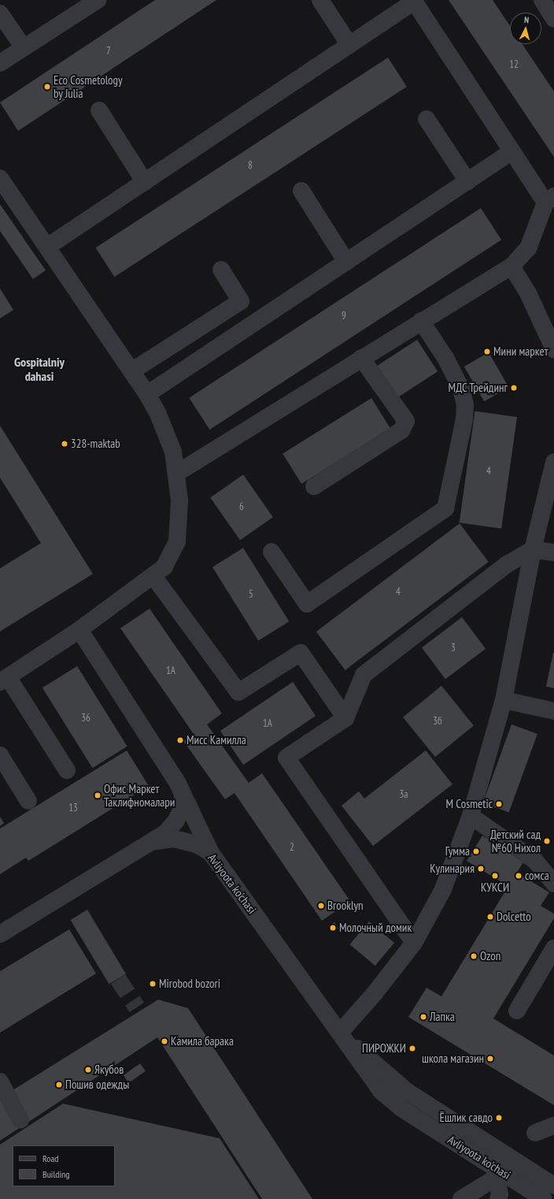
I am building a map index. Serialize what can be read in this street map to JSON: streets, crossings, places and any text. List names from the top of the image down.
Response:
{
  "streets": {
    "street": ["Avliyoota ko'chasi"]
  },
  "districts": ["Gospitalniy dahasi"],
  "places": [
    "Eco Cosmetology by Julia",
    "Мини маркет",
    "МДС Трейдинг",
    "328-maktab",
    "Мисс Камилла",
    "Офис Маркет Таклифномалари",
    "M Cosmetic",
    "Детский сад №60 Нихол",
    "Гумма",
    "Кулинария",
    "КУКСИ",
    "сомса",
    "Brooklyn",
    "Dolcetto",
    "Молочный домик",
    "Ozon",
    "Mirobod bozori",
    "Лапка",
    "Камила барака",
    "ПИРОЖКИ",
    "школа магазин",
    "Якубов",
    "Пошив одежды",
    "Ёшлик савдо"
  ],
  "house_numbers": [
    "7",
    "12",
    "8",
    "9",
    "4",
    "6",
    "4",
    "5",
    "3",
    "1А",
    "36",
    "3б",
    "1А",
    "3а",
    "13",
    "2"
  ],
  "legend": ["Road", "Building"],
  "north": "top"
}
